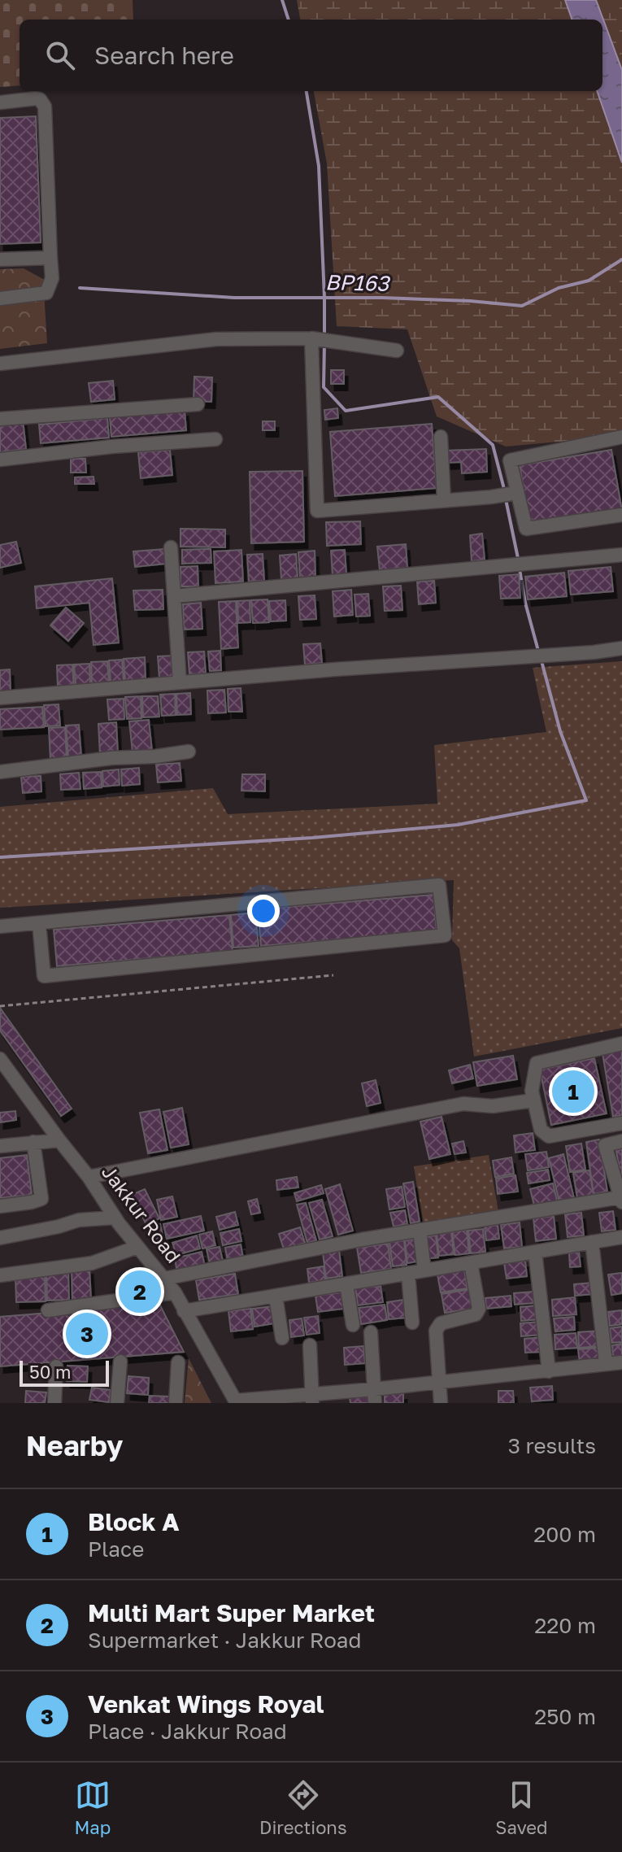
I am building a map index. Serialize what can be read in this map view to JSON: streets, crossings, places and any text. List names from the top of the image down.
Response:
{
  "streets": {
    "street": ["Jakkur Road"]
  },
  "water": ["BP163"],
  "scale_bar": "50 m",
  "page": {
    "search": "Search here",
    "pins": ["1", "2", "3"],
    "scale": "50 m",
    "heading": ["Nearby", "3 results"],
    "list": [
      {
        "mark": "1",
        "name": "Block A",
        "note": "Place",
        "value": "200 m"
      },
      {
        "mark": "2",
        "name": "Multi Mart Super Market",
        "note": "Supermarket · Jakkur Road",
        "value": "220 m"
      },
      {
        "mark": "3",
        "name": "Venkat Wings Royal",
        "note": "Place · Jakkur Road",
        "value": "250 m"
      }
    ],
    "nav": ["Map", "Directions", "Saved"]
  }
}
